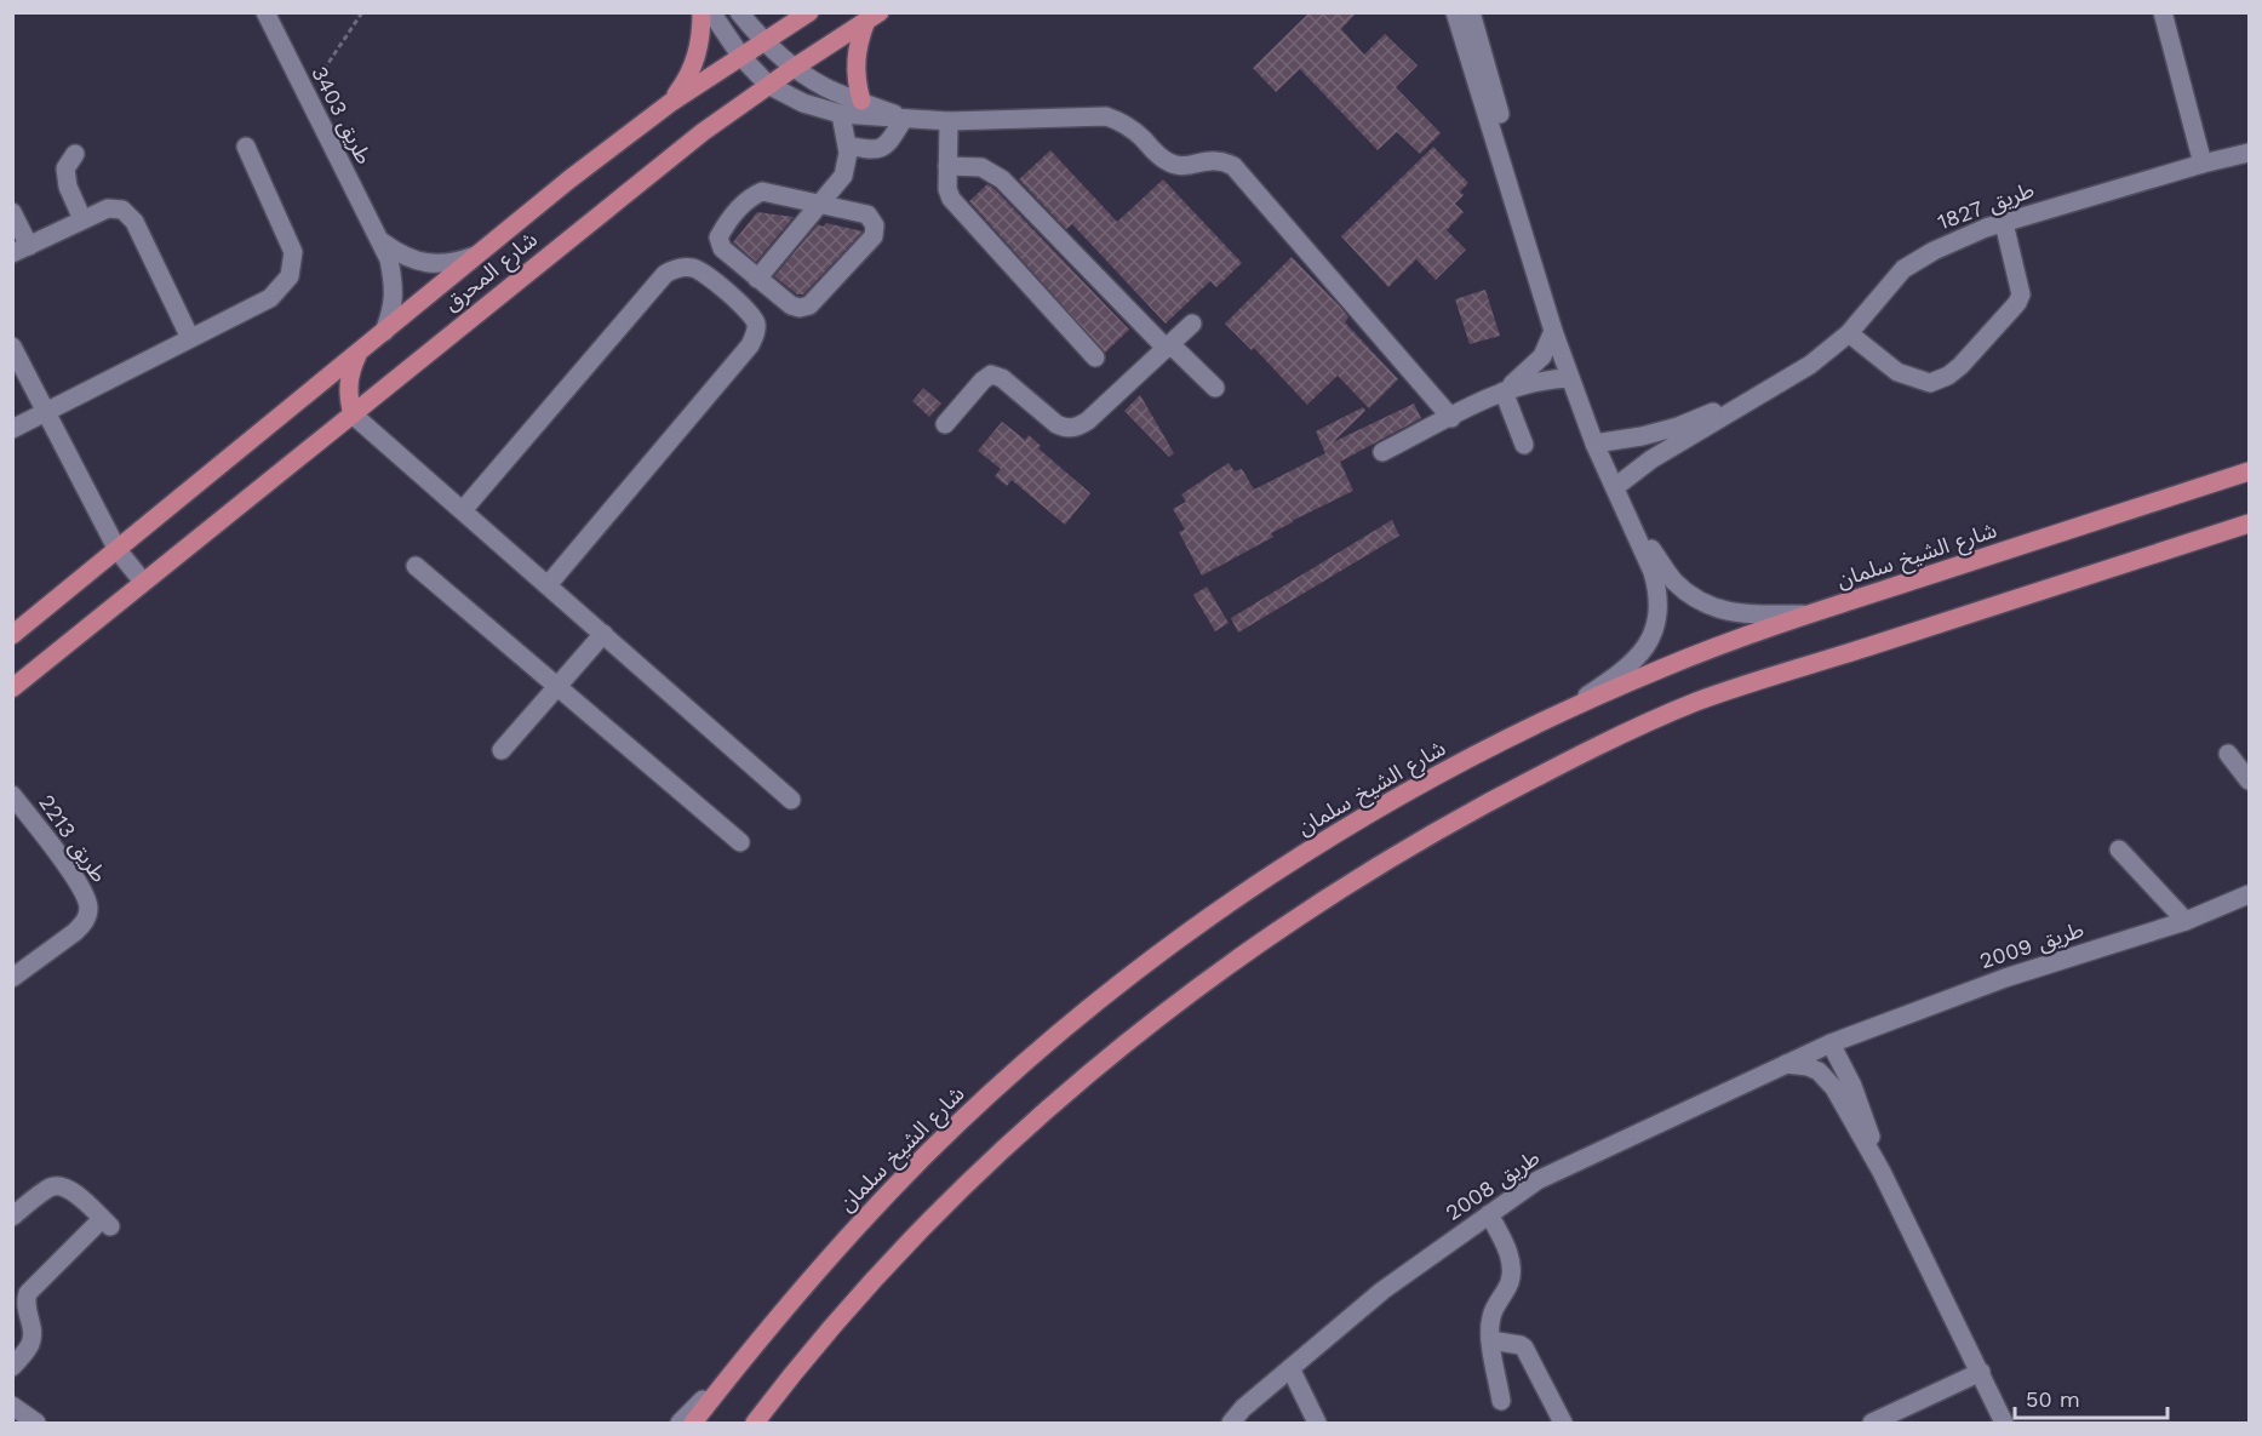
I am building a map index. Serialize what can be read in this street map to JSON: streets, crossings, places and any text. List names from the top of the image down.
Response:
{
  "streets": {
    "main road": ["شارع المحرق", "شارع الشيخ سلمان"],
    "street": [
      "طريق 3403",
      "طريق 1827",
      "طريق 2213",
      "طريق 2009",
      "طريق 2008"
    ]
  },
  "crossings": [
    ["طريق 3403", "شارع المحرق"],
    ["طريق 2009", "طريق 2008"]
  ],
  "scale_bar": "50 m"
}
